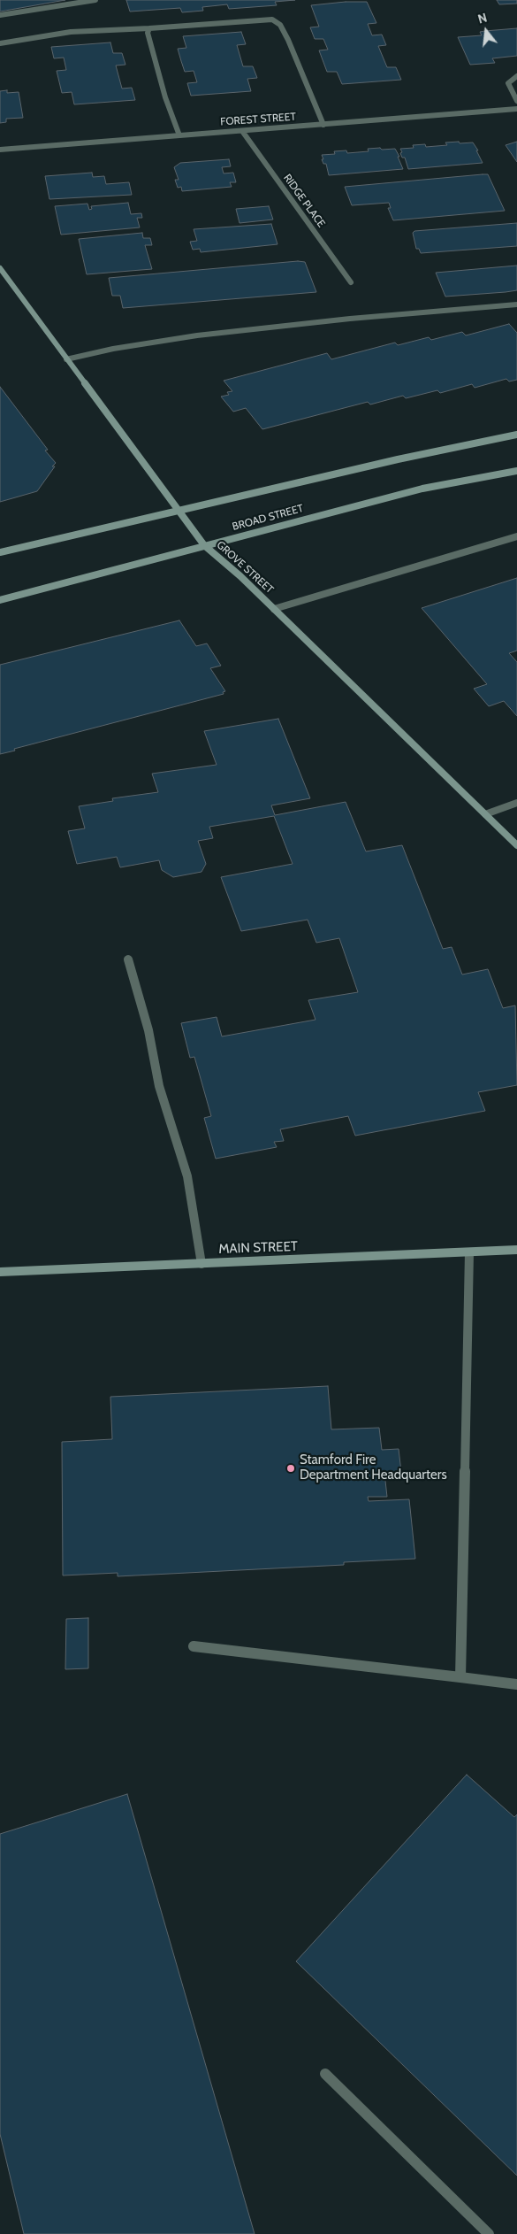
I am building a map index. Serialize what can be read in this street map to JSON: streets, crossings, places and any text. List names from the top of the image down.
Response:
{
  "streets": {
    "main road": ["BROAD STREET", "GROVE STREET", "MAIN STREET"],
    "street": ["FOREST STREET", "RIDGE PLACE"]
  },
  "crossings": [
    ["FOREST STREET", "RIDGE PLACE"],
    ["BROAD STREET", "GROVE STREET"]
  ],
  "places": ["Stamford Fire Department Headquarters"],
  "north": "top"
}
